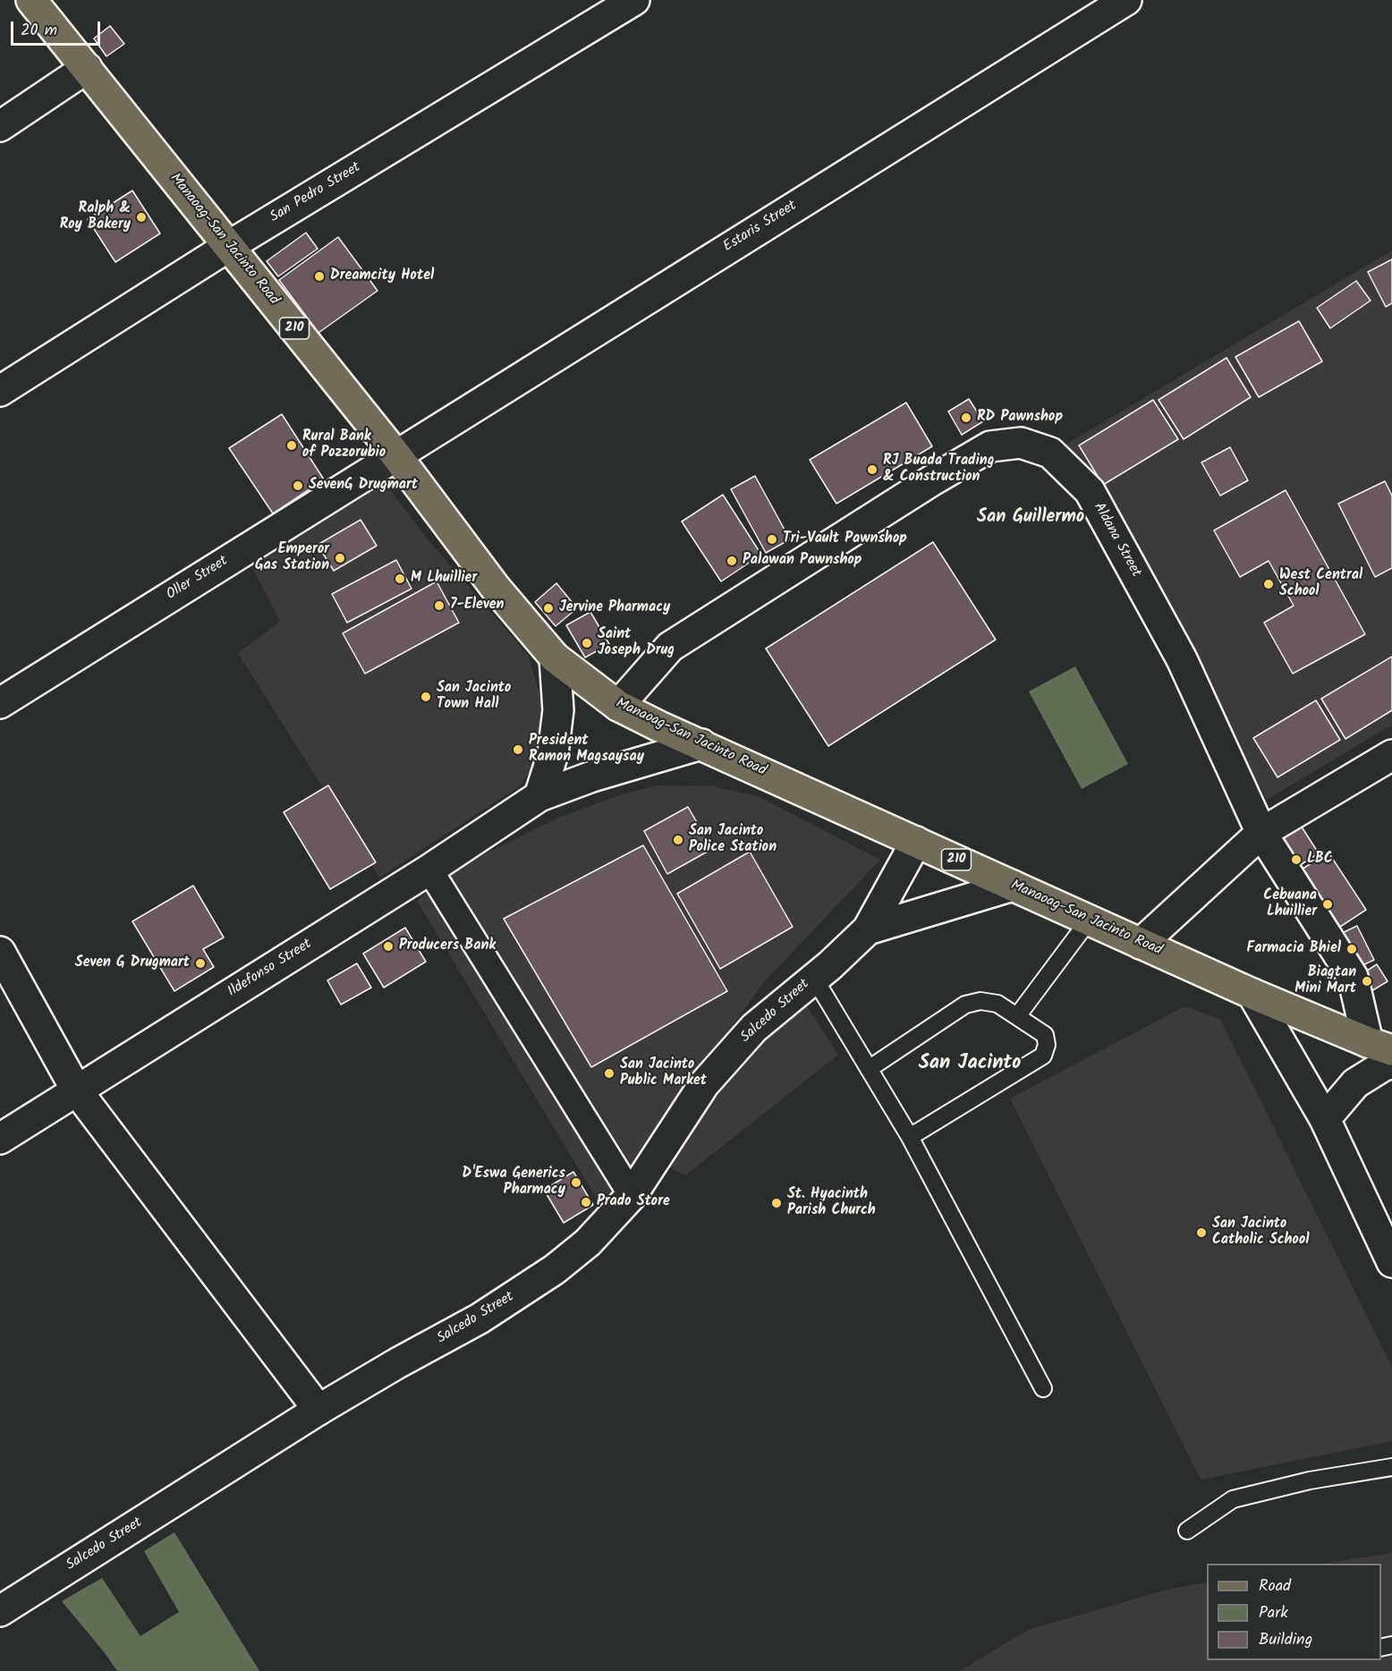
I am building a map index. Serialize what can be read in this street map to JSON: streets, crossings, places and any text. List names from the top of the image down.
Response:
{
  "streets": {
    "main road": ["Manaoag-San Jacinto Road", "210"],
    "street": [
      "San Pedro Street",
      "Estaris Street",
      "Aldana Street",
      "Oller Street",
      "Ildefonso Street",
      "Salcedo Street"
    ]
  },
  "crossings": [
    ["San Pedro Street", "Manaoag-San Jacinto Road"],
    ["Estaris Street", "Manaoag-San Jacinto Road"],
    ["Estaris Street", "Oller Street"],
    ["Manaoag-San Jacinto Road", "Aldana Street"],
    ["Manaoag-San Jacinto Road", "Oller Street"],
    ["Manaoag-San Jacinto Road", "Ildefonso Street"],
    ["Manaoag-San Jacinto Road", "Salcedo Street"]
  ],
  "districts": ["San Guillermo", "San Jacinto"],
  "places": [
    "Ralph & Roy Bakery",
    "Dreamcity Hotel",
    "RD Pawnshop",
    "Rural Bank of Pozzorubio",
    "RJ Buada Trading & Construction",
    "SevenG Drugmart",
    "Tri-Vault Pawnshop",
    "Emperor Gas Station",
    "Palawan Pawnshop",
    "M Lhuillier",
    "West Central School",
    "7-Eleven",
    "Jervine Pharmacy",
    "Saint Joseph Drug",
    "San Jacinto Town Hall",
    "President Ramon Magsaysay",
    "San Jacinto Police Station",
    "LBC",
    "Cebuana Lhuillier",
    "Producers Bank",
    "Farmacia Bhiel",
    "Seven G Drugmart",
    "Biagtan Mini Mart",
    "San Jacinto Public Market",
    "D'Eswa Generics Pharmacy",
    "Prado Store",
    "St. Hyacinth Parish Church",
    "San Jacinto Catholic School"
  ],
  "legend": ["Road", "Park", "Building"],
  "scale_bar": "20 m"
}
